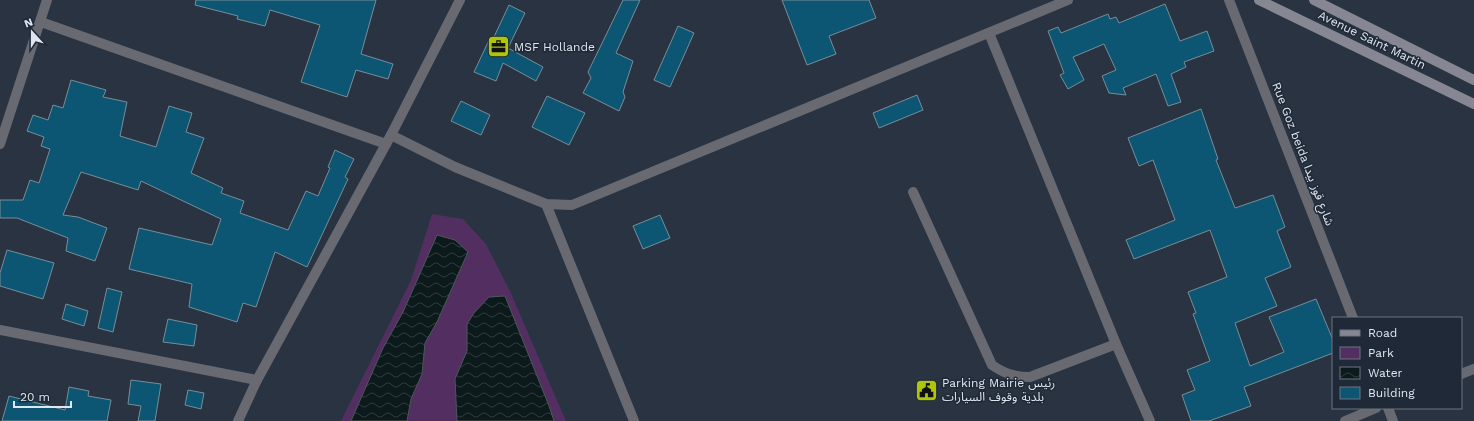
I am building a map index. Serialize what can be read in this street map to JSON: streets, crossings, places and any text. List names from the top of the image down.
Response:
{
  "streets": {
    "main road": ["Avenue Saint Martin"],
    "street": ["Rue Goz beida شارع قوز بيدا"]
  },
  "places": {
    "office": ["MSF Hollande"],
    "public building": ["Parking Mairie رئيس بلدية وقوف السيارات"]
  },
  "legend": [
    "Road",
    "Park",
    "Water",
    "Building"
  ],
  "scale_bar": "20 m",
  "north": "top"
}
